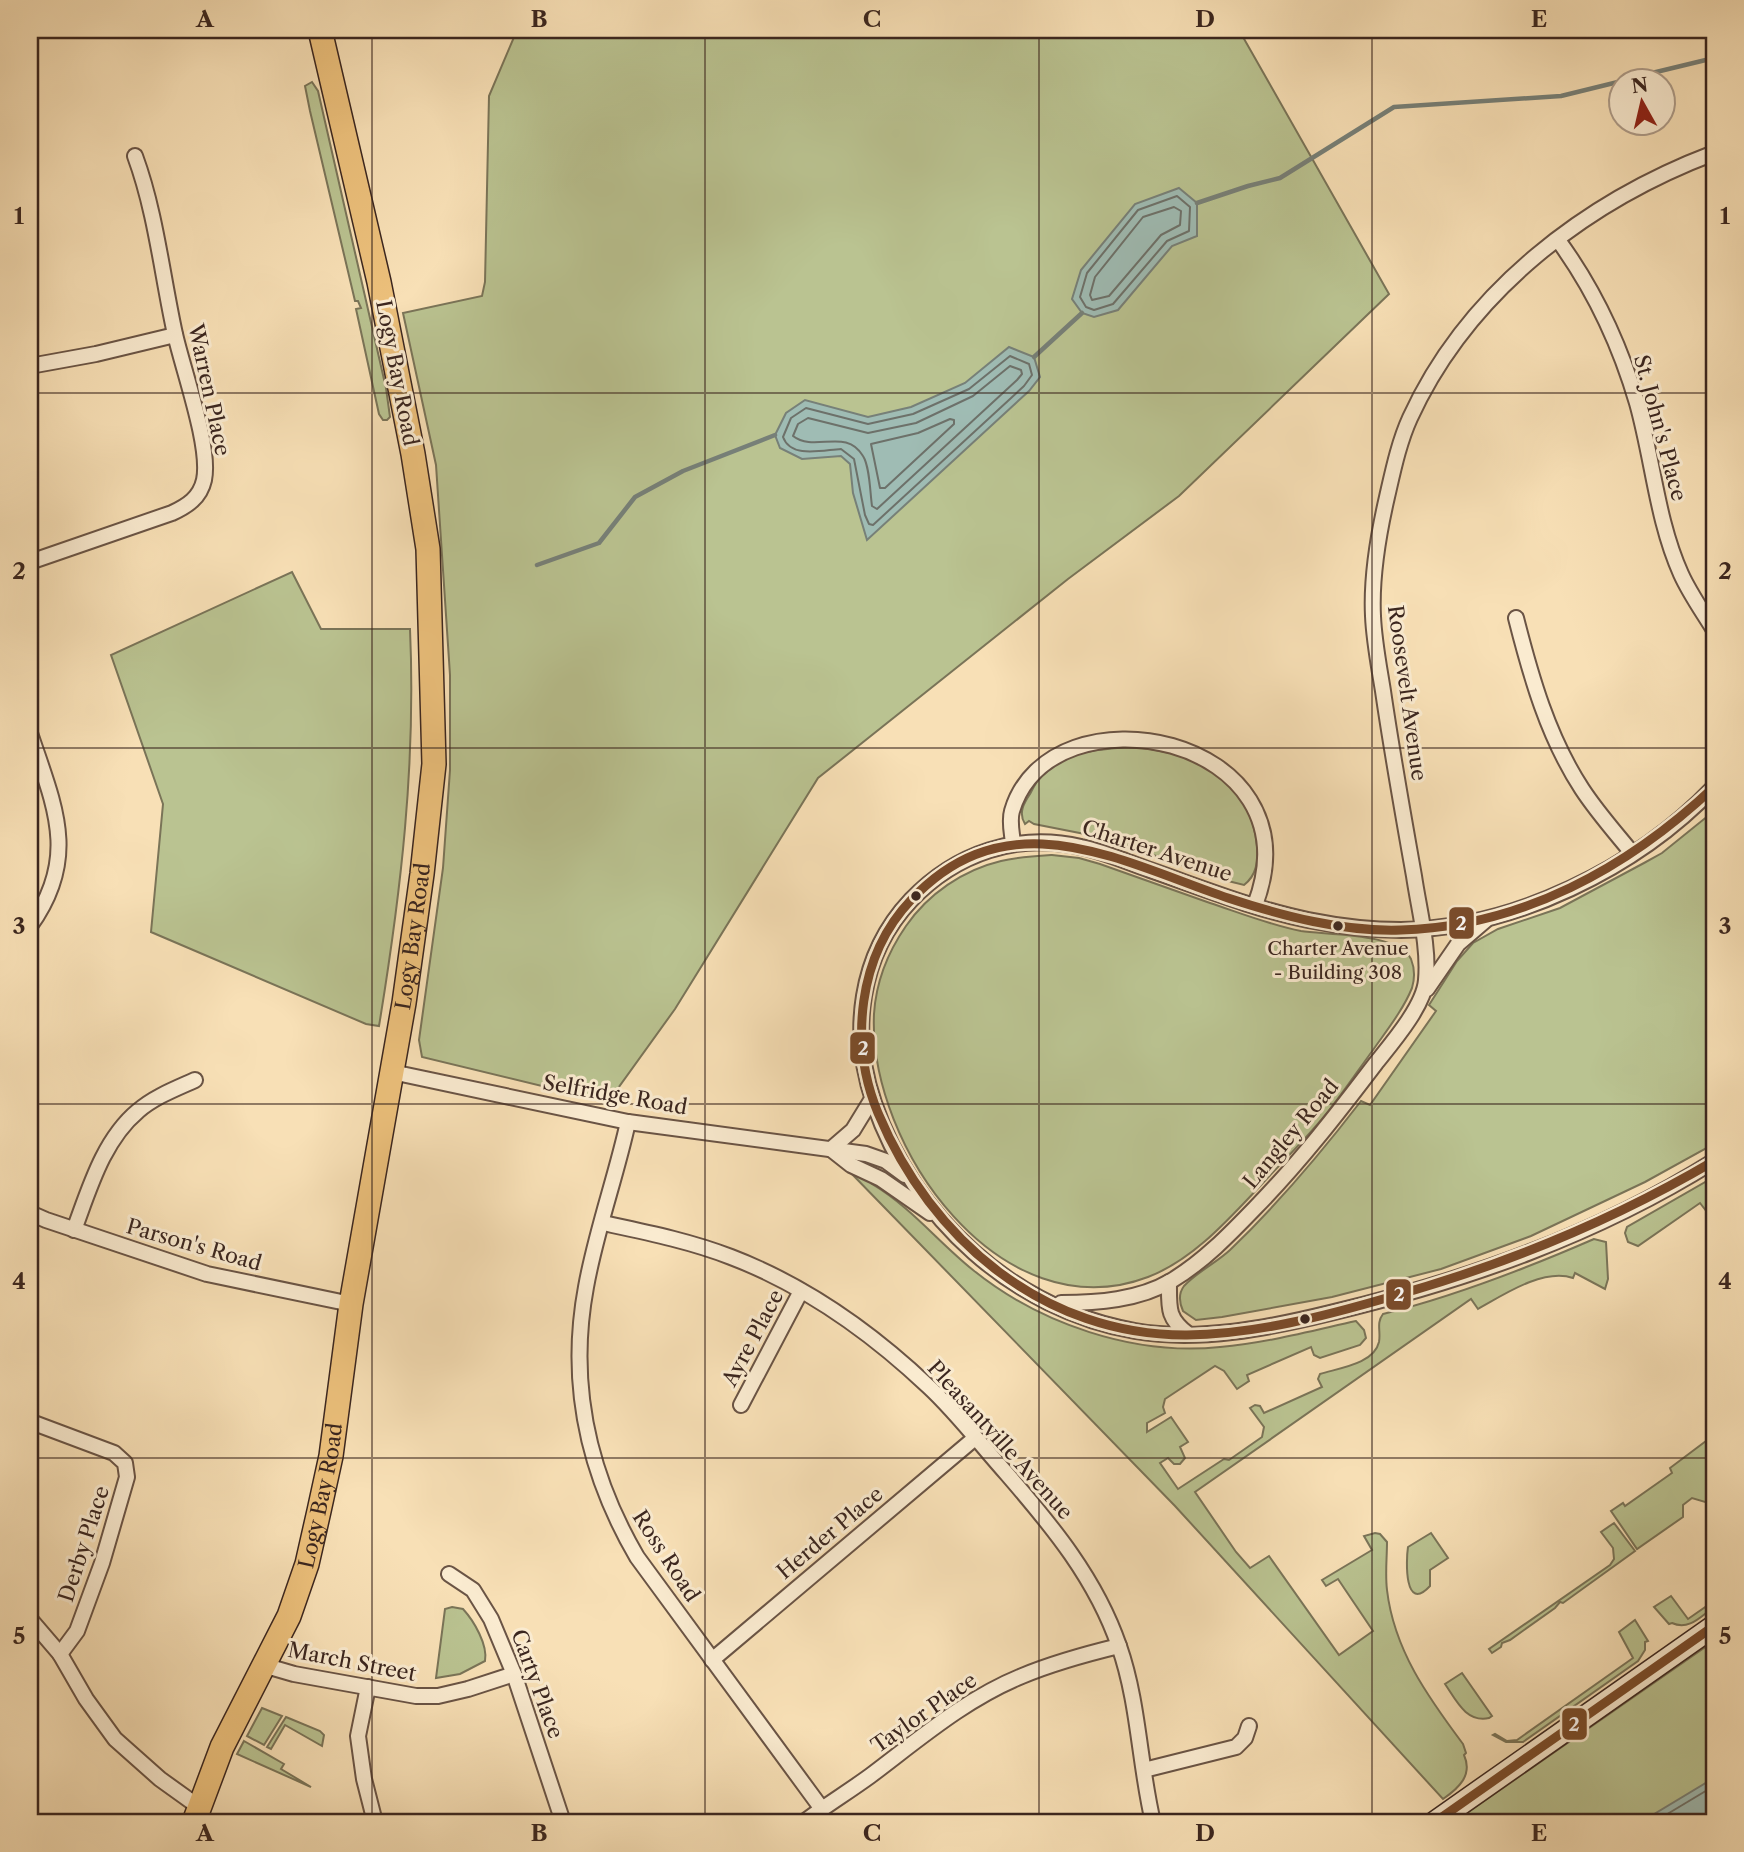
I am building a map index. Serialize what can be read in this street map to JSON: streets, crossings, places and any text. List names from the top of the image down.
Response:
{
  "streets": {
    "main road": ["Logy Bay Road"],
    "street": [
      "Warren Place",
      "St. John's Place",
      "Roosevelt Avenue",
      "Charter Avenue",
      "Selfridge Road",
      "Langley Road",
      "Parson's Road",
      "Ayre Place",
      "Pleasantville Avenue",
      "Herder Place",
      "Derby Place",
      "Ross Road",
      "March Street",
      "Carty Place",
      "Taylor Place"
    ]
  },
  "crossings": [
    ["Logy Bay Road", "Selfridge Road"],
    ["Logy Bay Road", "Parson's Road"],
    ["Logy Bay Road", "March Street"],
    ["St. John's Place", "Roosevelt Avenue"],
    ["Roosevelt Avenue", "Charter Avenue"],
    ["Charter Avenue", "Selfridge Road"],
    ["Charter Avenue", "Langley Road"],
    ["Selfridge Road", "Ross Road"],
    ["Ayre Place", "Pleasantville Avenue"],
    ["Pleasantville Avenue", "Herder Place"],
    ["Pleasantville Avenue", "Ross Road"],
    ["Pleasantville Avenue", "Taylor Place"],
    ["Herder Place", "Ross Road"],
    ["Ross Road", "Taylor Place"],
    ["March Street", "Carty Place"]
  ],
  "places": ["Charter Avenue - Building 308"],
  "lines": ["transit line 2"],
  "north": "top",
  "grid": {
    "columns": [
      "A",
      "B",
      "C",
      "D",
      "E"
    ],
    "rows": [
      "1",
      "2",
      "3",
      "4",
      "5"
    ]
  }
}
